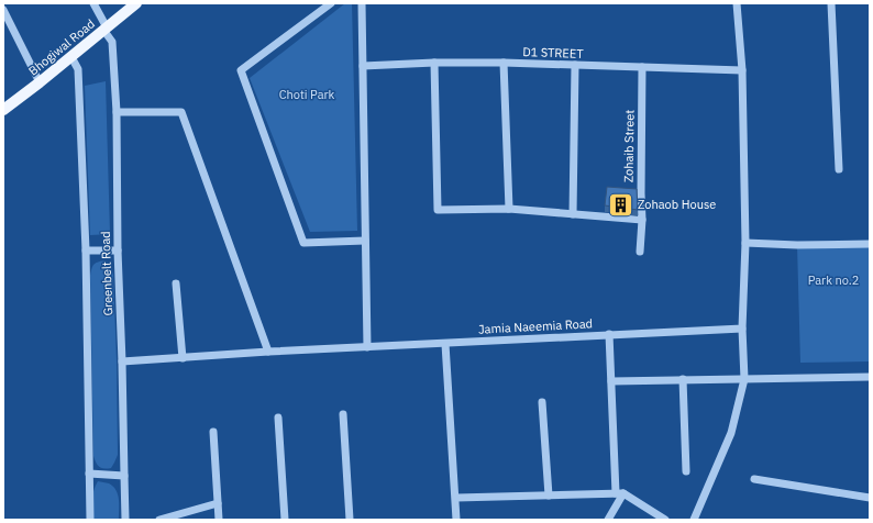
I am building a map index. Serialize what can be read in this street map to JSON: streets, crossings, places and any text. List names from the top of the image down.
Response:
{
  "streets": {
    "main road": ["Bhogiwal Road"],
    "street": [
      "D1 STREET",
      "Zohaib Street",
      "Greenbelt Road",
      "Jamia Naeemia Road"
    ]
  },
  "crossings": [
    ["Bhogiwal Road", "Greenbelt Road"],
    ["D1 STREET", "Zohaib Street"],
    ["Greenbelt Road", "Jamia Naeemia Road"]
  ],
  "parks": ["Choti Park", "Park no.2"],
  "places": {
    "building": ["Zohaob House"]
  }
}
